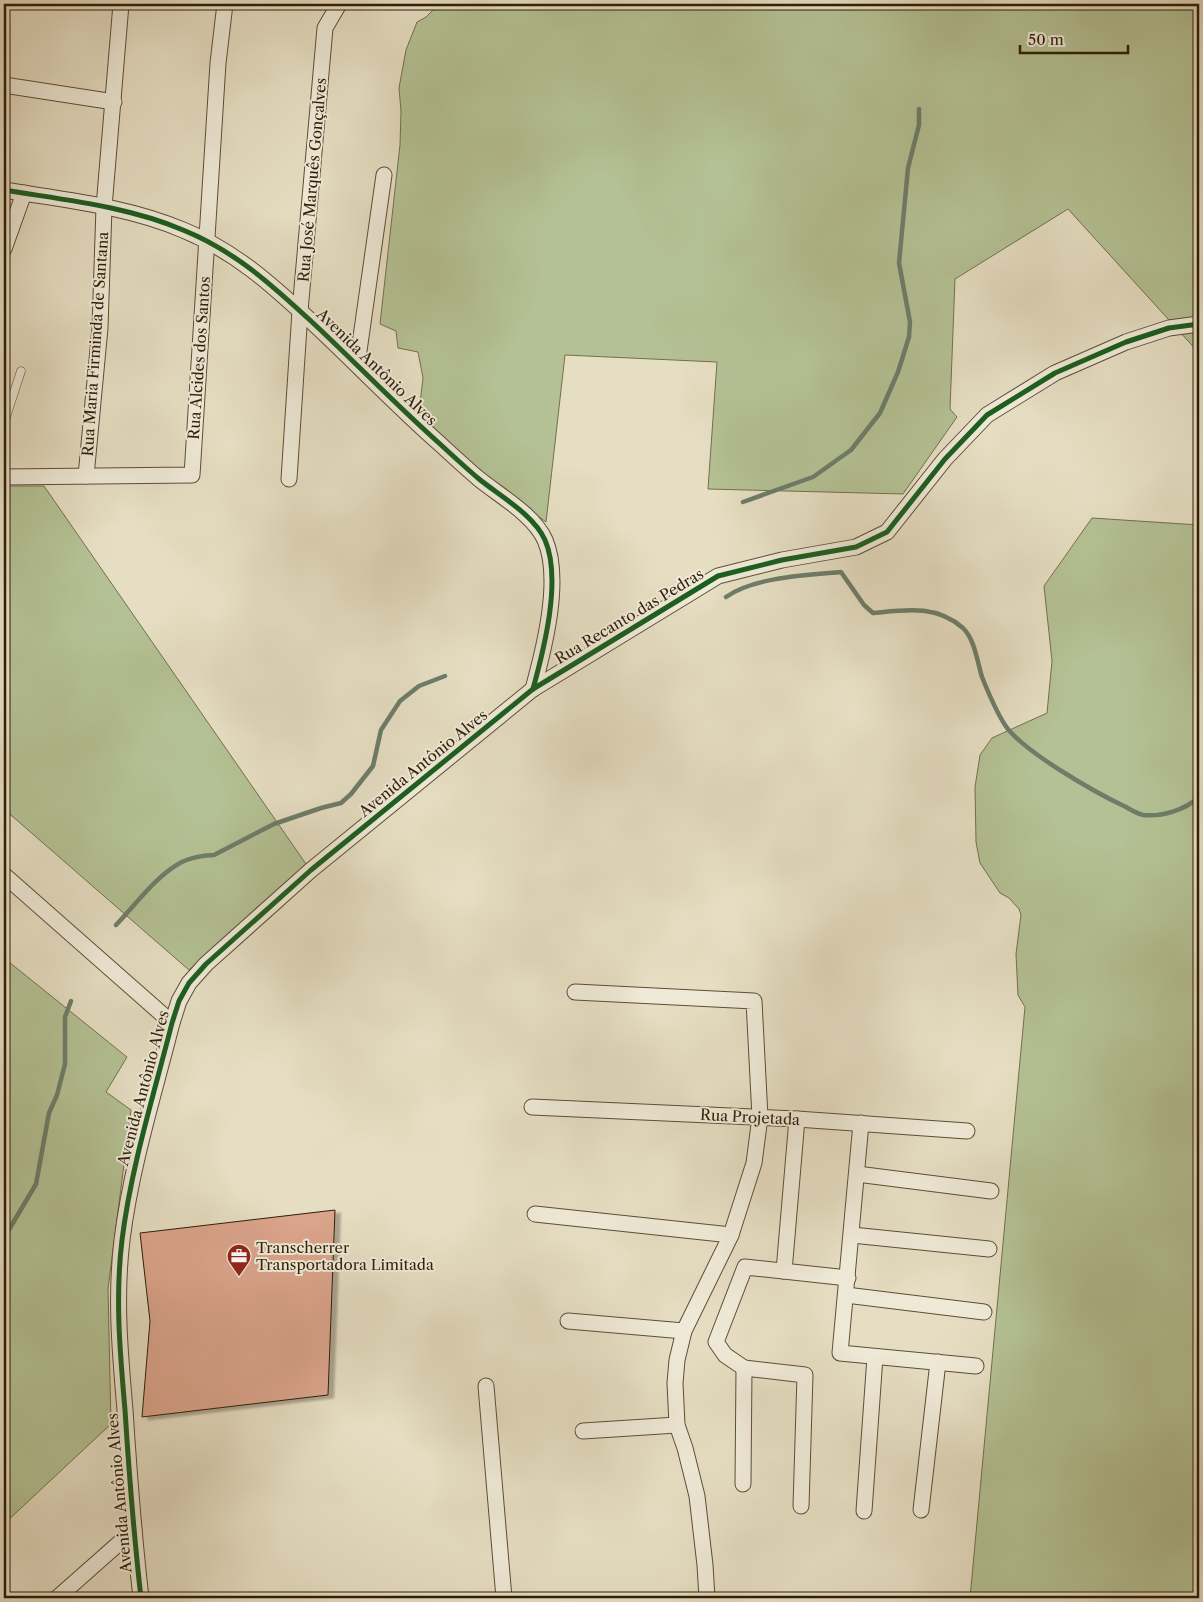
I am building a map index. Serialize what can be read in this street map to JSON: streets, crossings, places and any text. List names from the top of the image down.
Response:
{
  "streets": {
    "street": [
      "Rua José Marquês Gonçalves",
      "Rua Maria Firminda de Santana",
      "Rua Alcides dos Santos",
      "Avenida Antônio Alves",
      "Rua Recanto das Pedras",
      "Rua Projetada"
    ]
  },
  "crossings": [
    ["Rua José Marquês Gonçalves", "Avenida Antônio Alves"],
    ["Rua Maria Firminda de Santana", "Rua Alcides dos Santos"],
    ["Rua Maria Firminda de Santana", "Avenida Antônio Alves"],
    ["Rua Alcides dos Santos", "Avenida Antônio Alves"],
    ["Avenida Antônio Alves", "Rua Recanto das Pedras"]
  ],
  "places": {
    "office": ["Transcherrer Transportadora Limitada"]
  },
  "scale_bar": "50 m"
}
